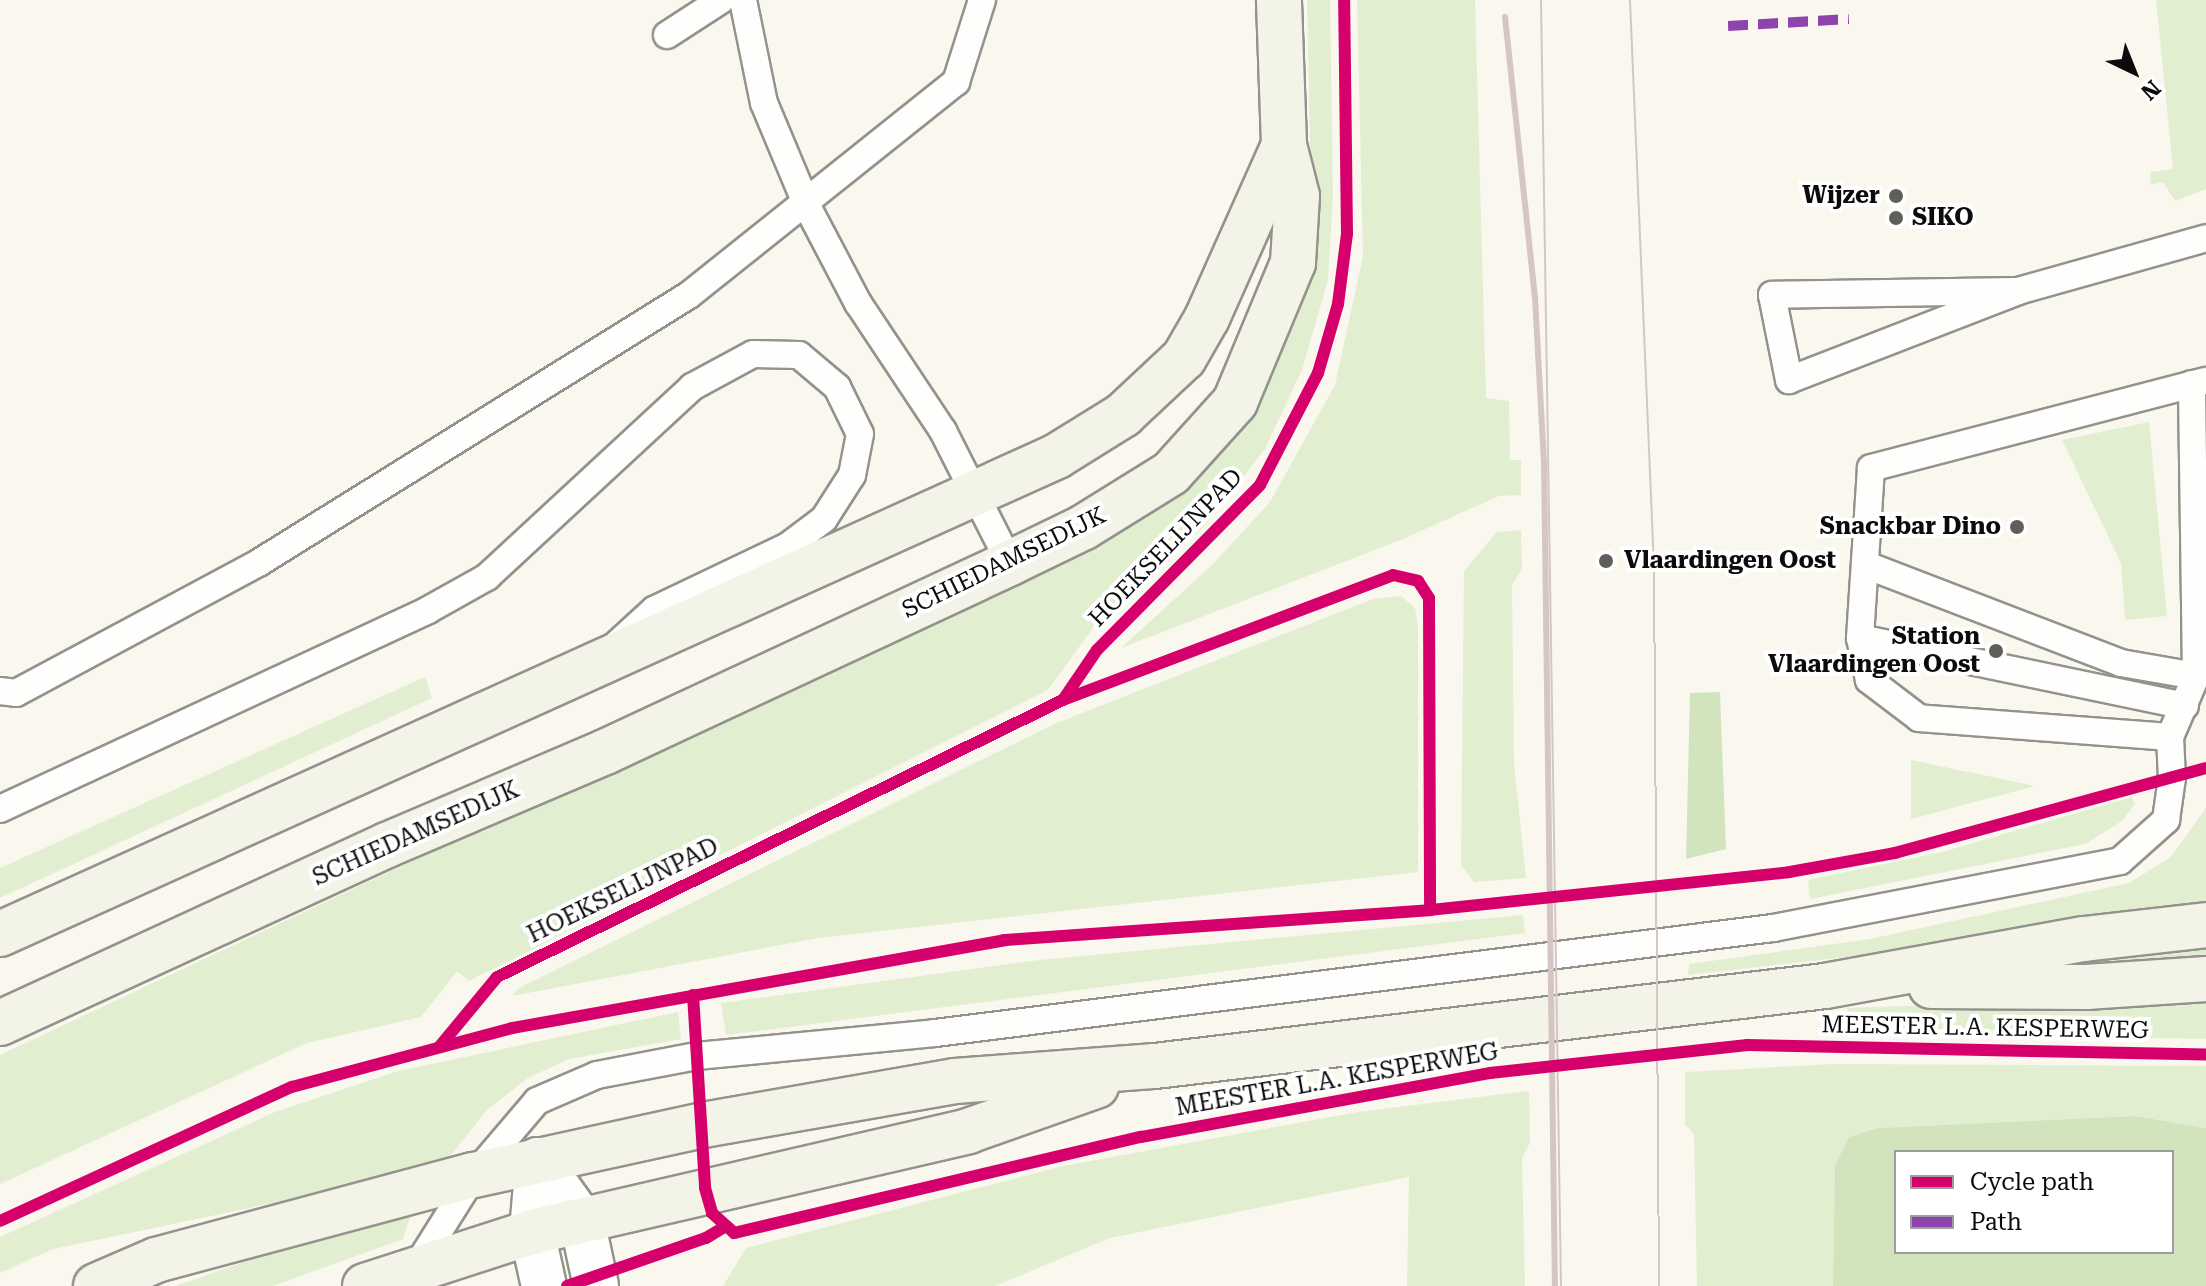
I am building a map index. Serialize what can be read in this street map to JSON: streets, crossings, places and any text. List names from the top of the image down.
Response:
{
  "streets": {
    "main road": ["SCHIEDAMSEDIJK", "MEESTER L.A. KESPERWEG"],
    "cycle path": ["HOEKSELIJNPAD"]
  },
  "places": [
    "Wijzer",
    "SIKO",
    "Snackbar Dino",
    "Vlaardingen Oost",
    "Station Vlaardingen Oost"
  ],
  "legend": ["Cycle path", "Path"],
  "north": "bottom right"
}
